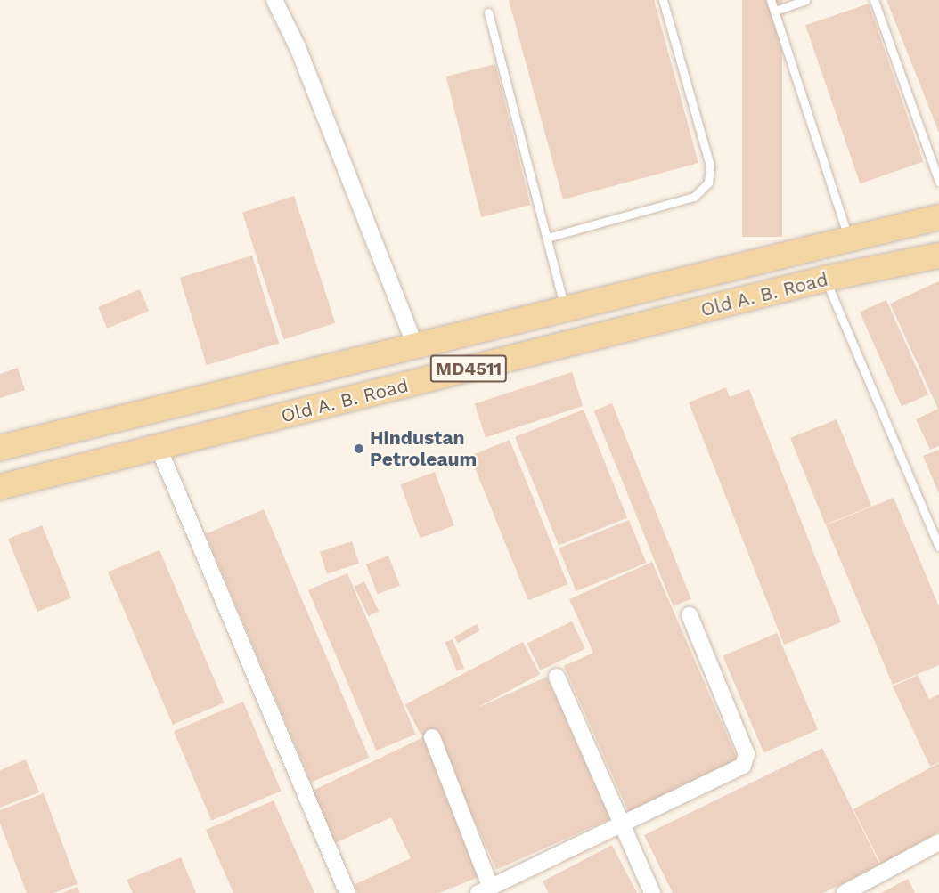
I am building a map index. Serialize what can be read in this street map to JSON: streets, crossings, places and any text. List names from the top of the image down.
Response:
{
  "streets": {
    "main road": ["Old A. B. Road", "MD4511"]
  },
  "places": ["Hindustan Petroleaum"]
}
